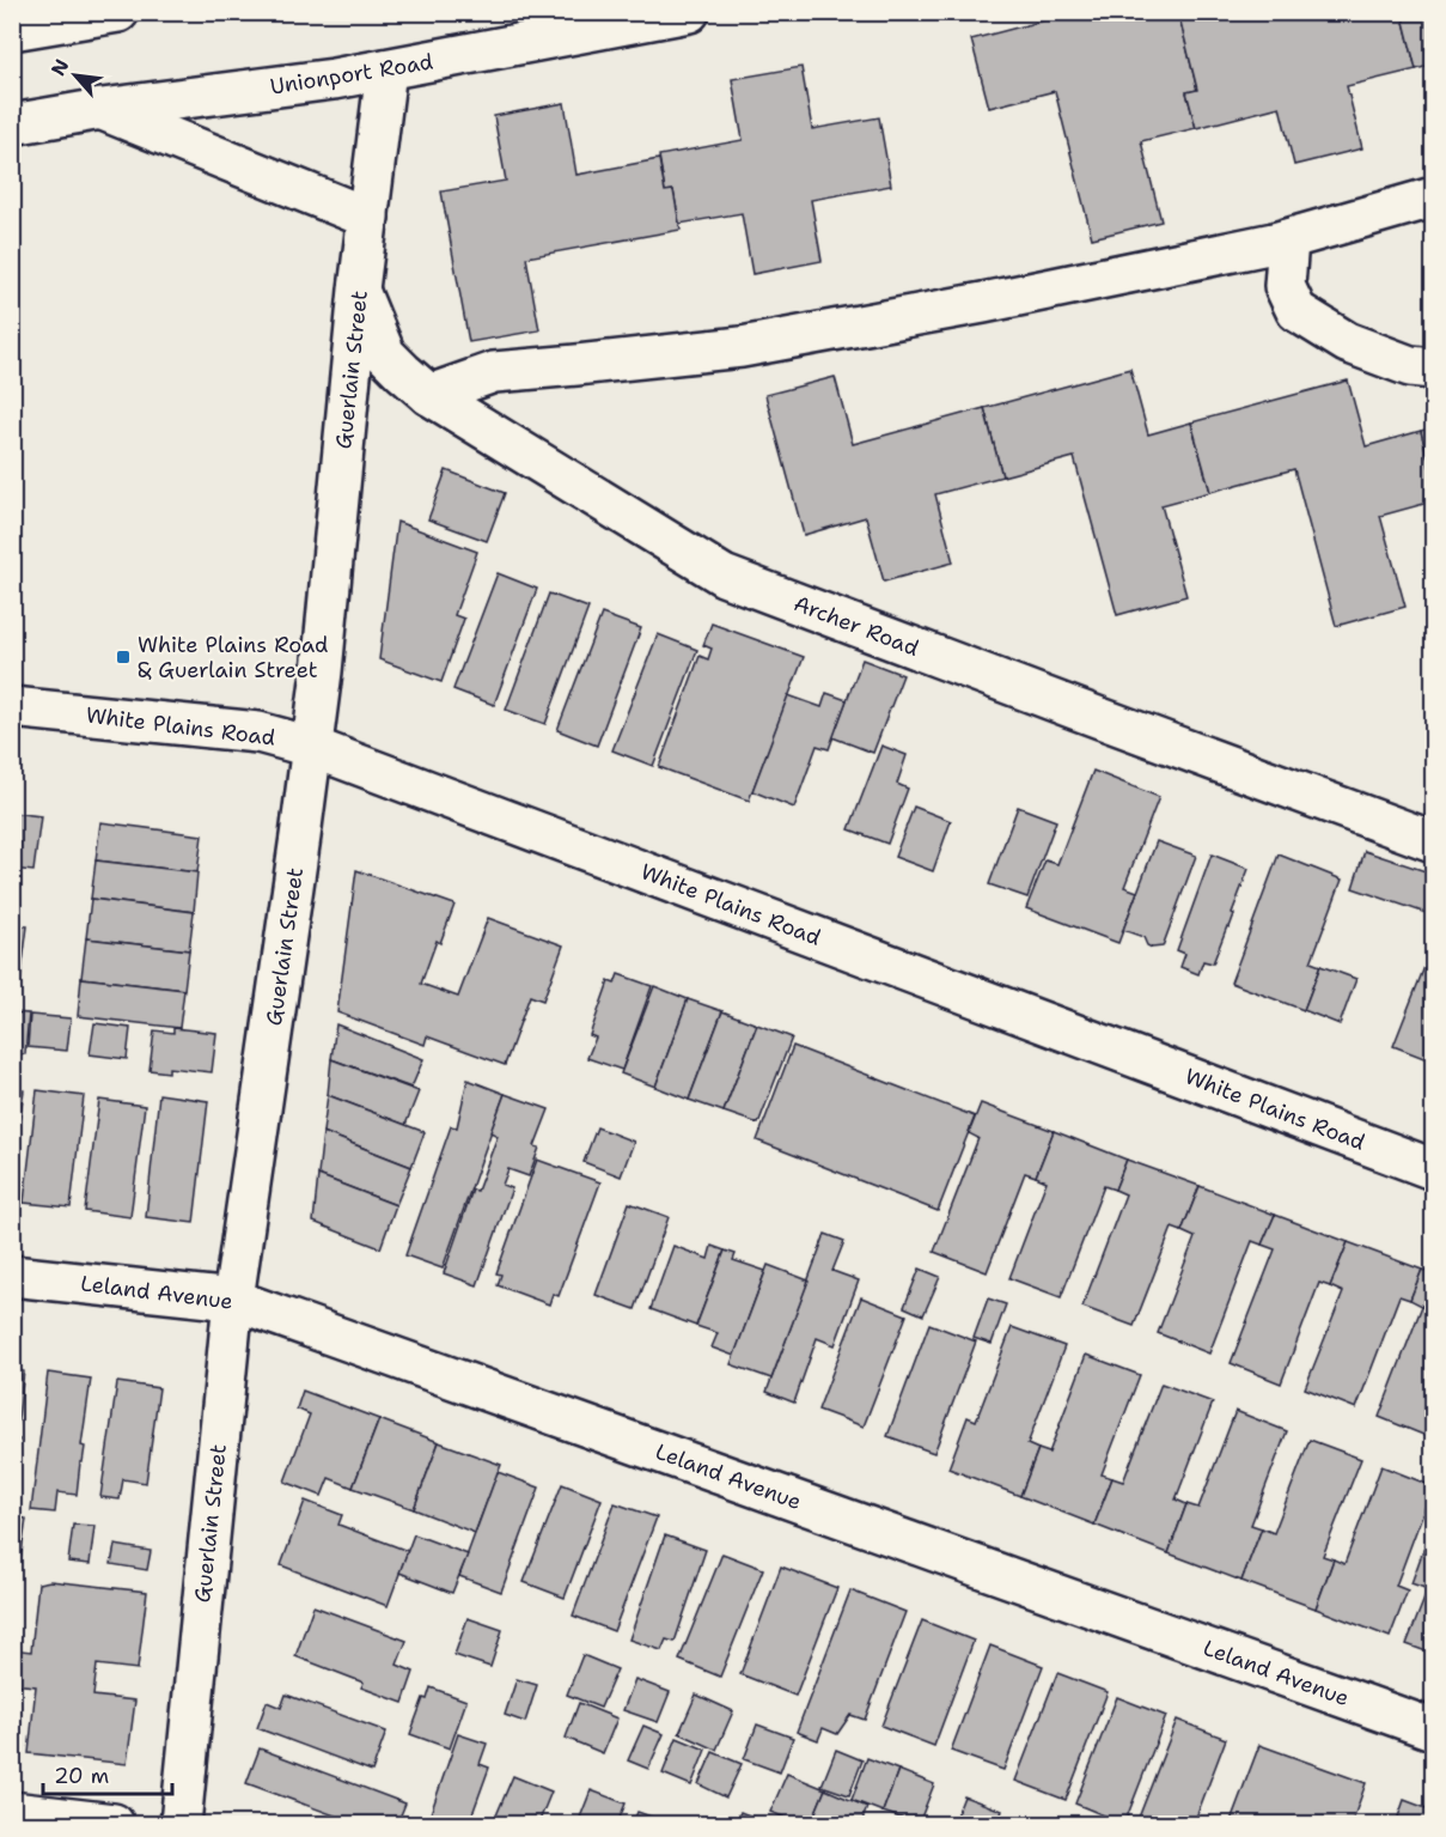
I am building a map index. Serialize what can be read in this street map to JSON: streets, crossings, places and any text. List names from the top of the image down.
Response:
{
  "streets": {
    "street": [
      "Unionport Road",
      "Guerlain Street",
      "Archer Road",
      "White Plains Road",
      "Leland Avenue"
    ]
  },
  "crossings": [
    ["Unionport Road", "Guerlain Street"],
    ["Guerlain Street", "Archer Road"],
    ["Guerlain Street", "White Plains Road"],
    ["Guerlain Street", "Leland Avenue"]
  ],
  "places": {
    "transit": ["White Plains Road & Guerlain Street"]
  },
  "scale_bar": "20 m",
  "north": "top left"
}
